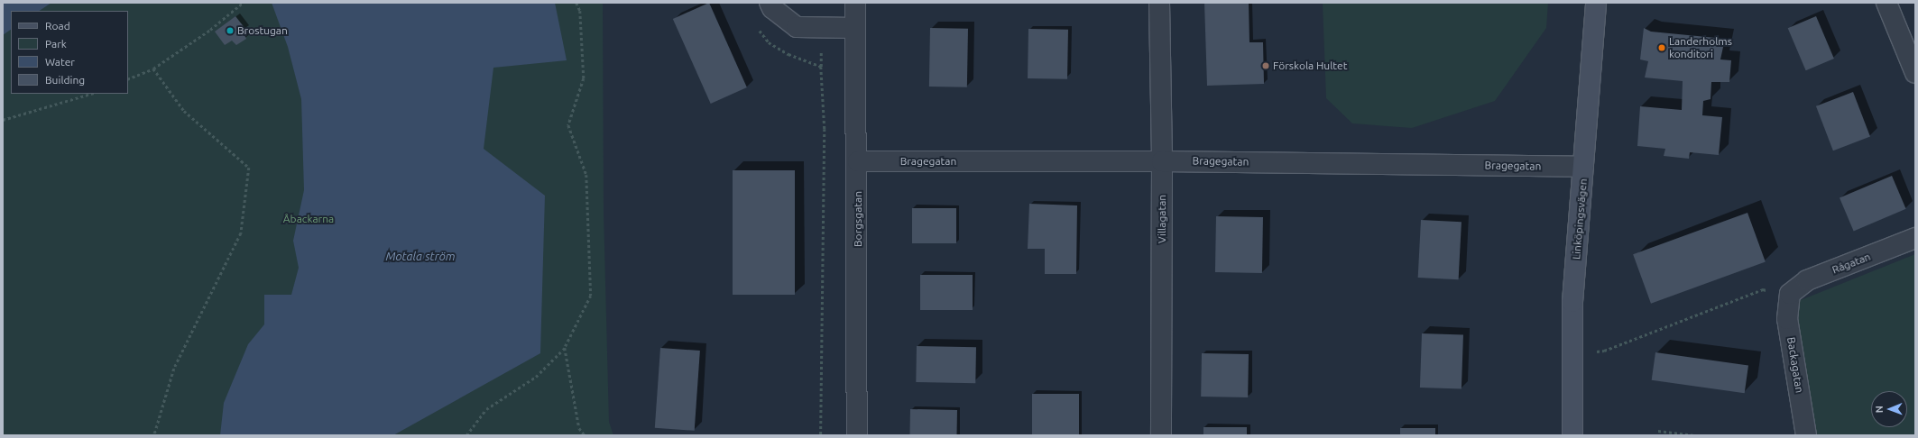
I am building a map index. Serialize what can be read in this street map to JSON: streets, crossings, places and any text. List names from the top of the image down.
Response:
{
  "streets": {
    "street": [
      "Bragegatan",
      "Borgsgatan",
      "Villagatan",
      "Linköpingsvägen",
      "Rågatan",
      "Backagatan"
    ]
  },
  "crossings": [
    ["Bragegatan", "Borgsgatan"],
    ["Bragegatan", "Villagatan"],
    ["Bragegatan", "Linköpingsvägen"],
    ["Rågatan", "Backagatan"]
  ],
  "water": ["Motala ström"],
  "parks": ["Åbackarna"],
  "places": ["Brostugan", "Landerholms konditori", "Förskola Hultet"],
  "legend": [
    "Road",
    "Park",
    "Water",
    "Building"
  ],
  "north": "left"
}
